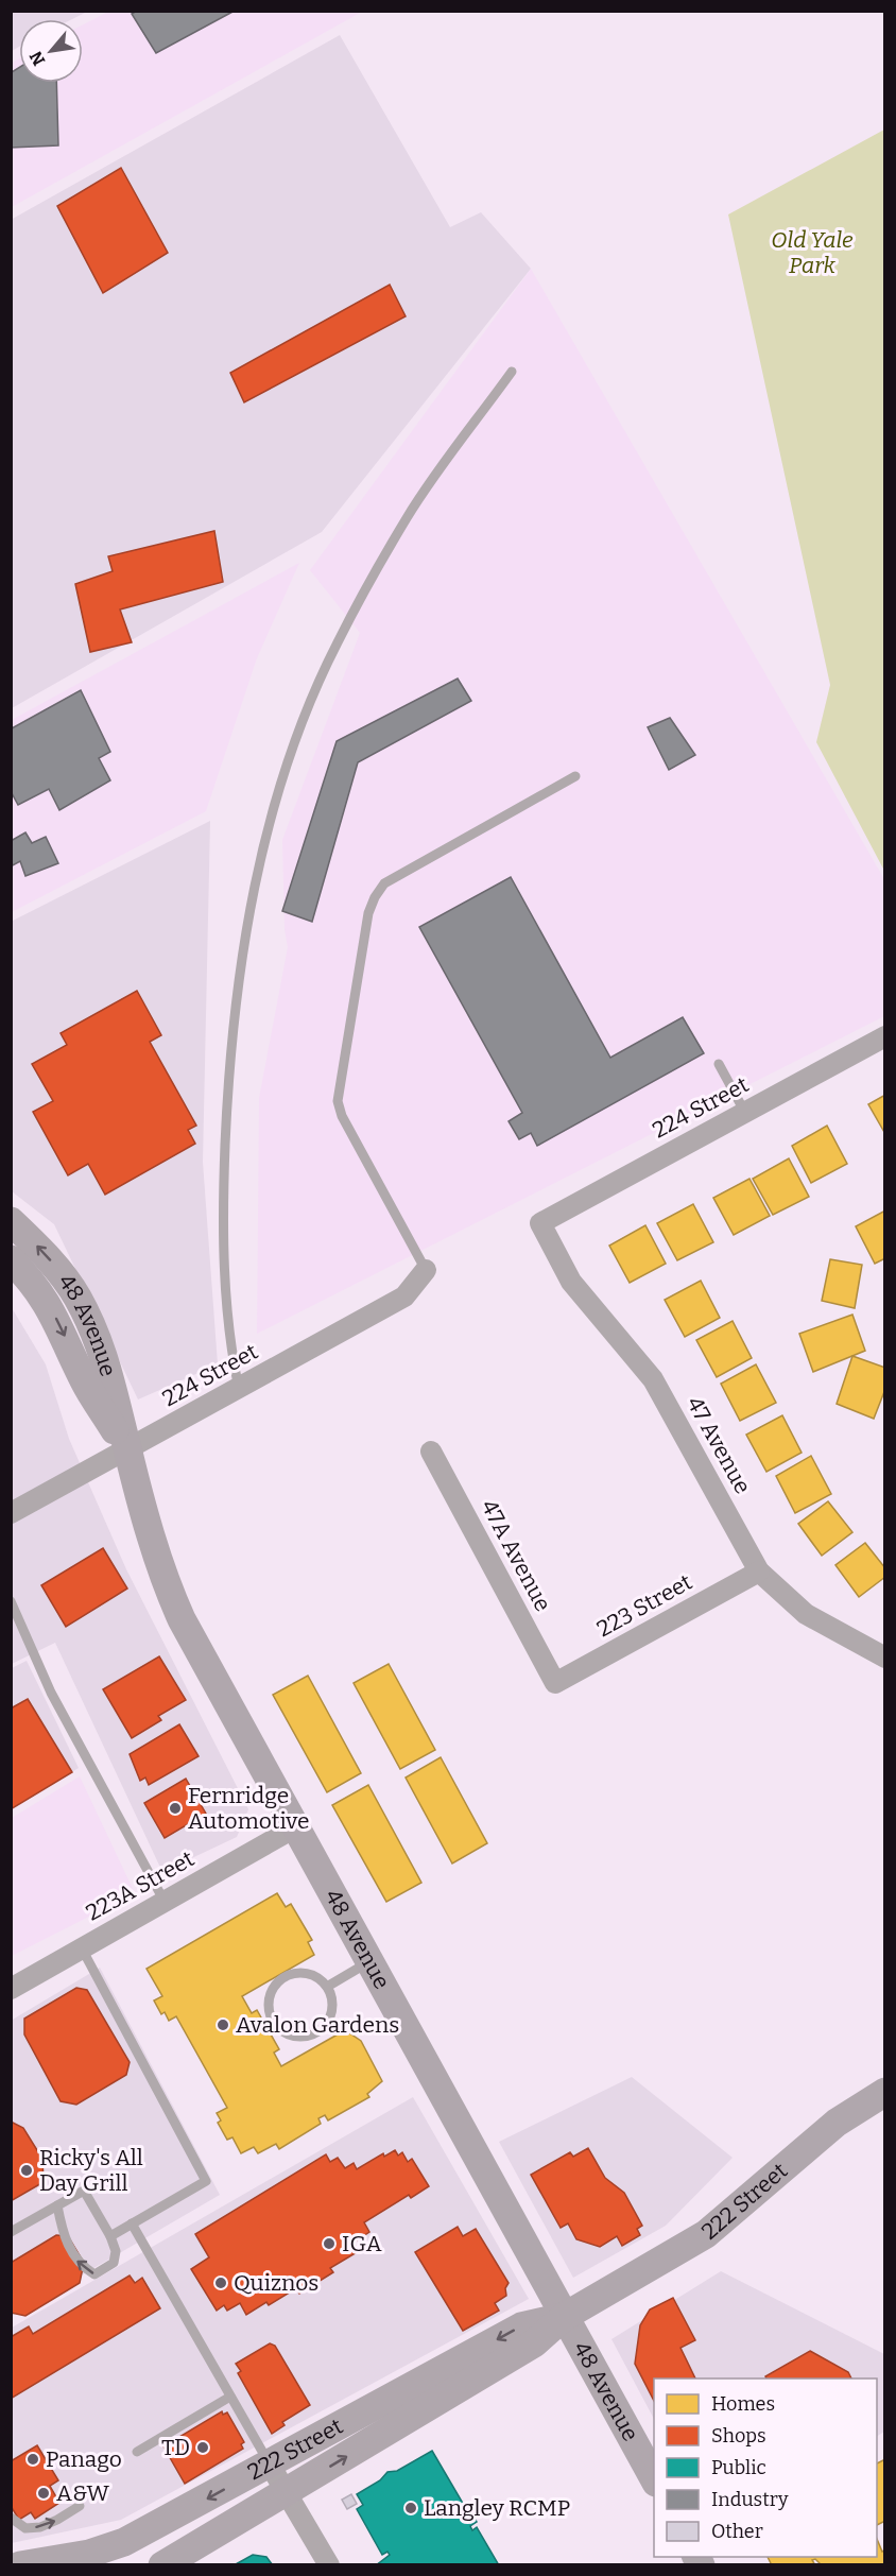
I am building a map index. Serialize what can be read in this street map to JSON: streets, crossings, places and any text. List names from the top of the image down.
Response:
{
  "streets": {
    "main road": ["48 Avenue", "222 Street"],
    "street": [
      "224 Street",
      "47 Avenue",
      "47A Avenue",
      "223 Street",
      "223A Street"
    ]
  },
  "crossings": [
    ["224 Street", "48 Avenue"],
    ["224 Street", "47 Avenue"],
    ["48 Avenue", "223A Street"],
    ["48 Avenue", "222 Street"],
    ["47 Avenue", "223 Street"],
    ["47A Avenue", "223 Street"]
  ],
  "parks": ["Old Yale Park"],
  "places": [
    "Fernridge Automotive",
    "Avalon Gardens",
    "Ricky's All Day Grill",
    "IGA",
    "Quiznos",
    "TD",
    "Panago",
    "A&W",
    "Langley RCMP"
  ],
  "legend": [
    "Homes",
    "Shops",
    "Public",
    "Industry",
    "Other"
  ],
  "north": "bottom left"
}
